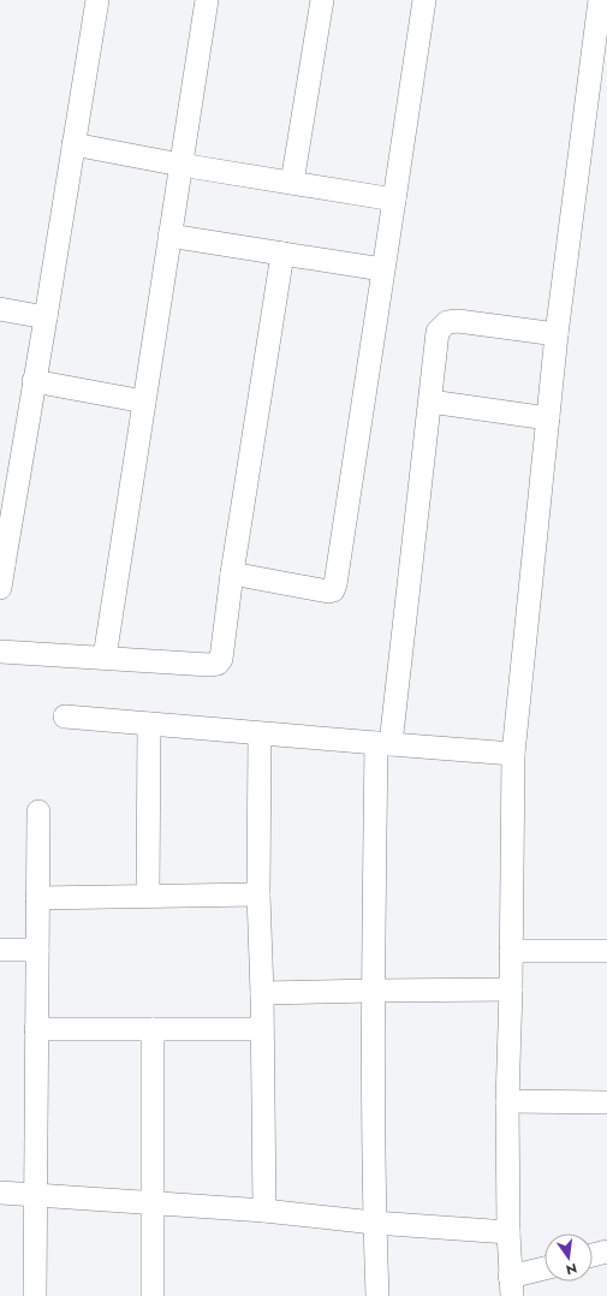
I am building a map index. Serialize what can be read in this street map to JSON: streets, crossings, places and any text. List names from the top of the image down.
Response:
{
  "north": "bottom"
}
